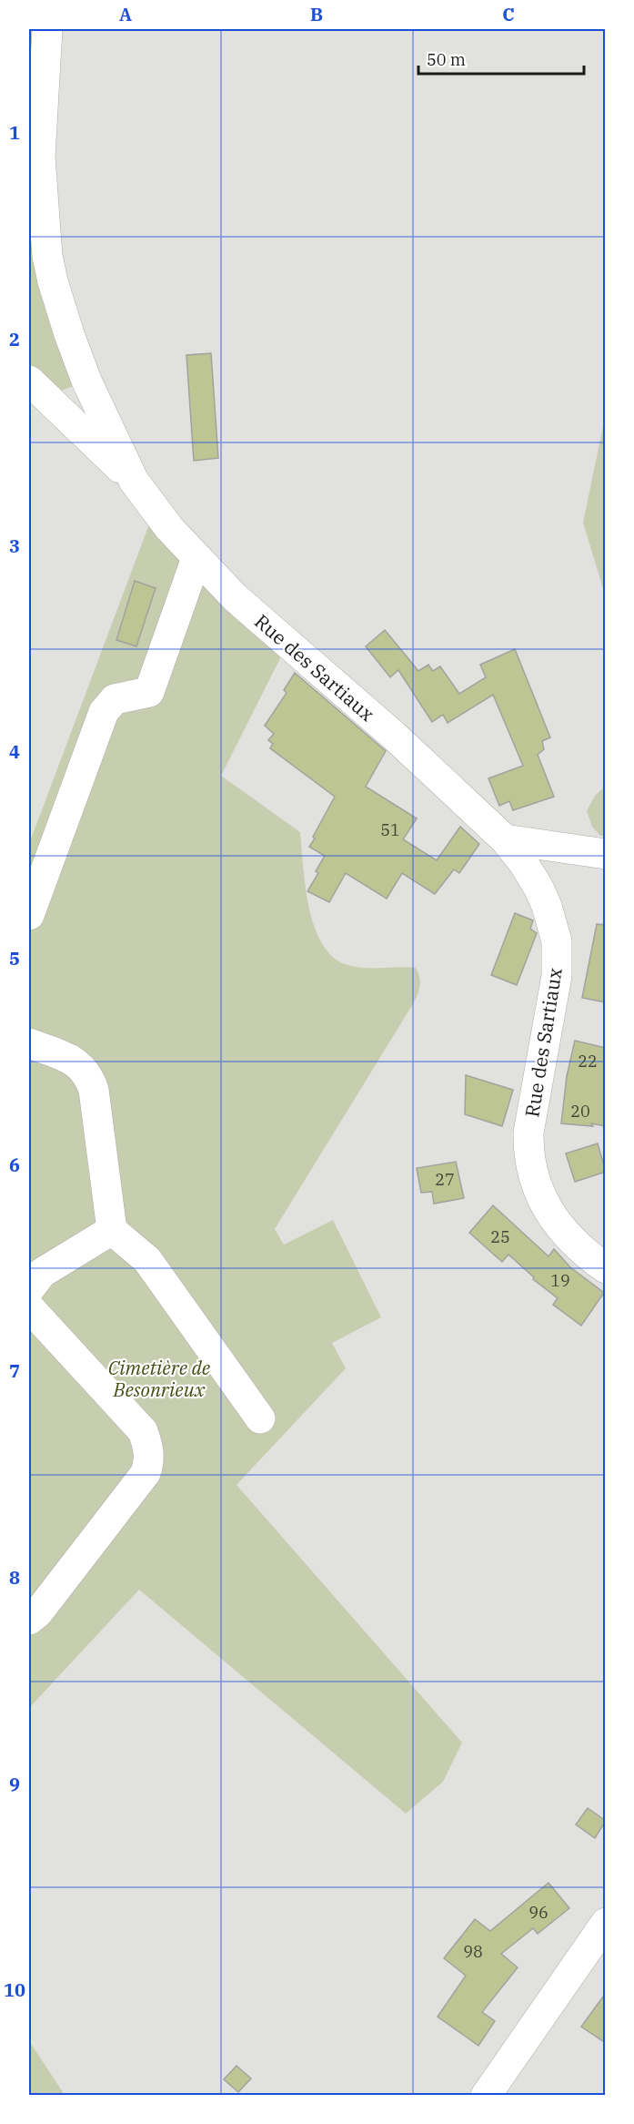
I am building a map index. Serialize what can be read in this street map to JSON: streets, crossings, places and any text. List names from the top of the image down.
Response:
{
  "streets": {
    "street": ["Rue des Sartiaux"]
  },
  "parks": ["Cimetière de Besonrieux"],
  "house_numbers": [
    "51",
    "22",
    "20",
    "27",
    "25",
    "19",
    "96",
    "98"
  ],
  "scale_bar": "50 m",
  "grid": {
    "columns": ["A", "B", "C"],
    "rows": [
      "1",
      "2",
      "3",
      "4",
      "5",
      "6",
      "7",
      "8",
      "9",
      "10"
    ]
  }
}
